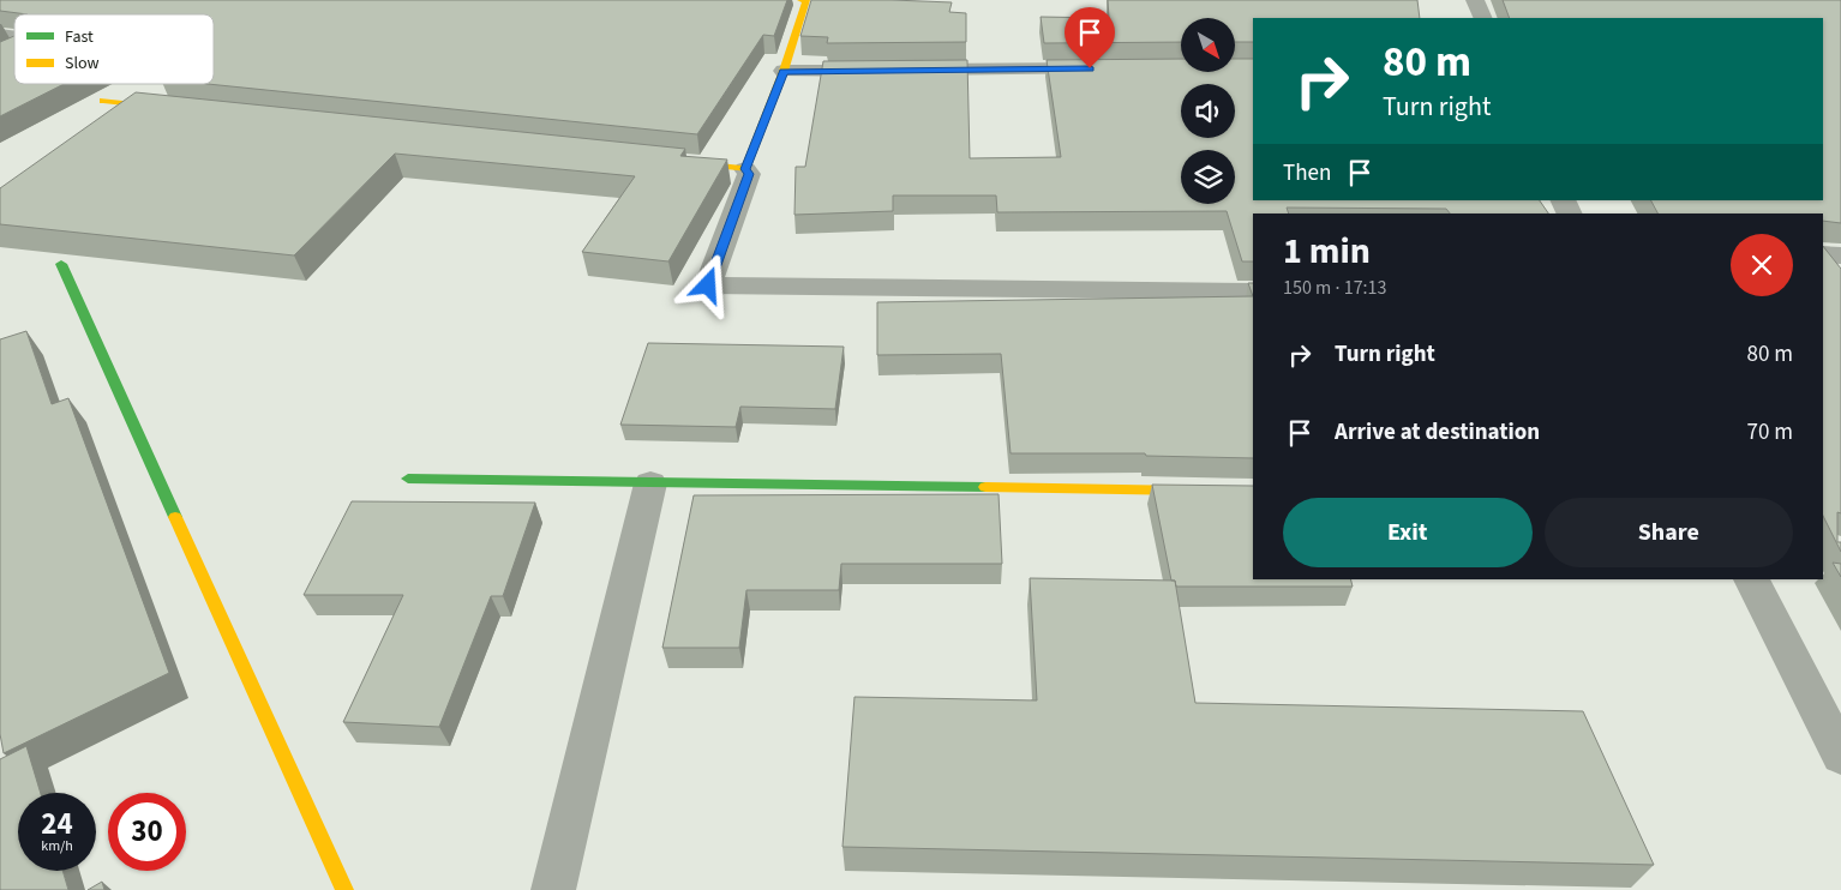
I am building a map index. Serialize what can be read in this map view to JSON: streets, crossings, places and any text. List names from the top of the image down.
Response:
{
  "legend": ["Fast", "Slow"],
  "north": "bottom right",
  "page": {
    "turn": ["80 m", "Turn right"],
    "then": "Then",
    "heading": ["1 min", "150 m · 17:13"],
    "list": [
      {
        "name": "Turn right",
        "value": "80 m"
      },
      {
        "name": "Arrive at destination",
        "value": "70 m"
      }
    ],
    "buttons": ["Exit", "Share"],
    "speed": "24 km/h",
    "limit": "30"
  }
}
